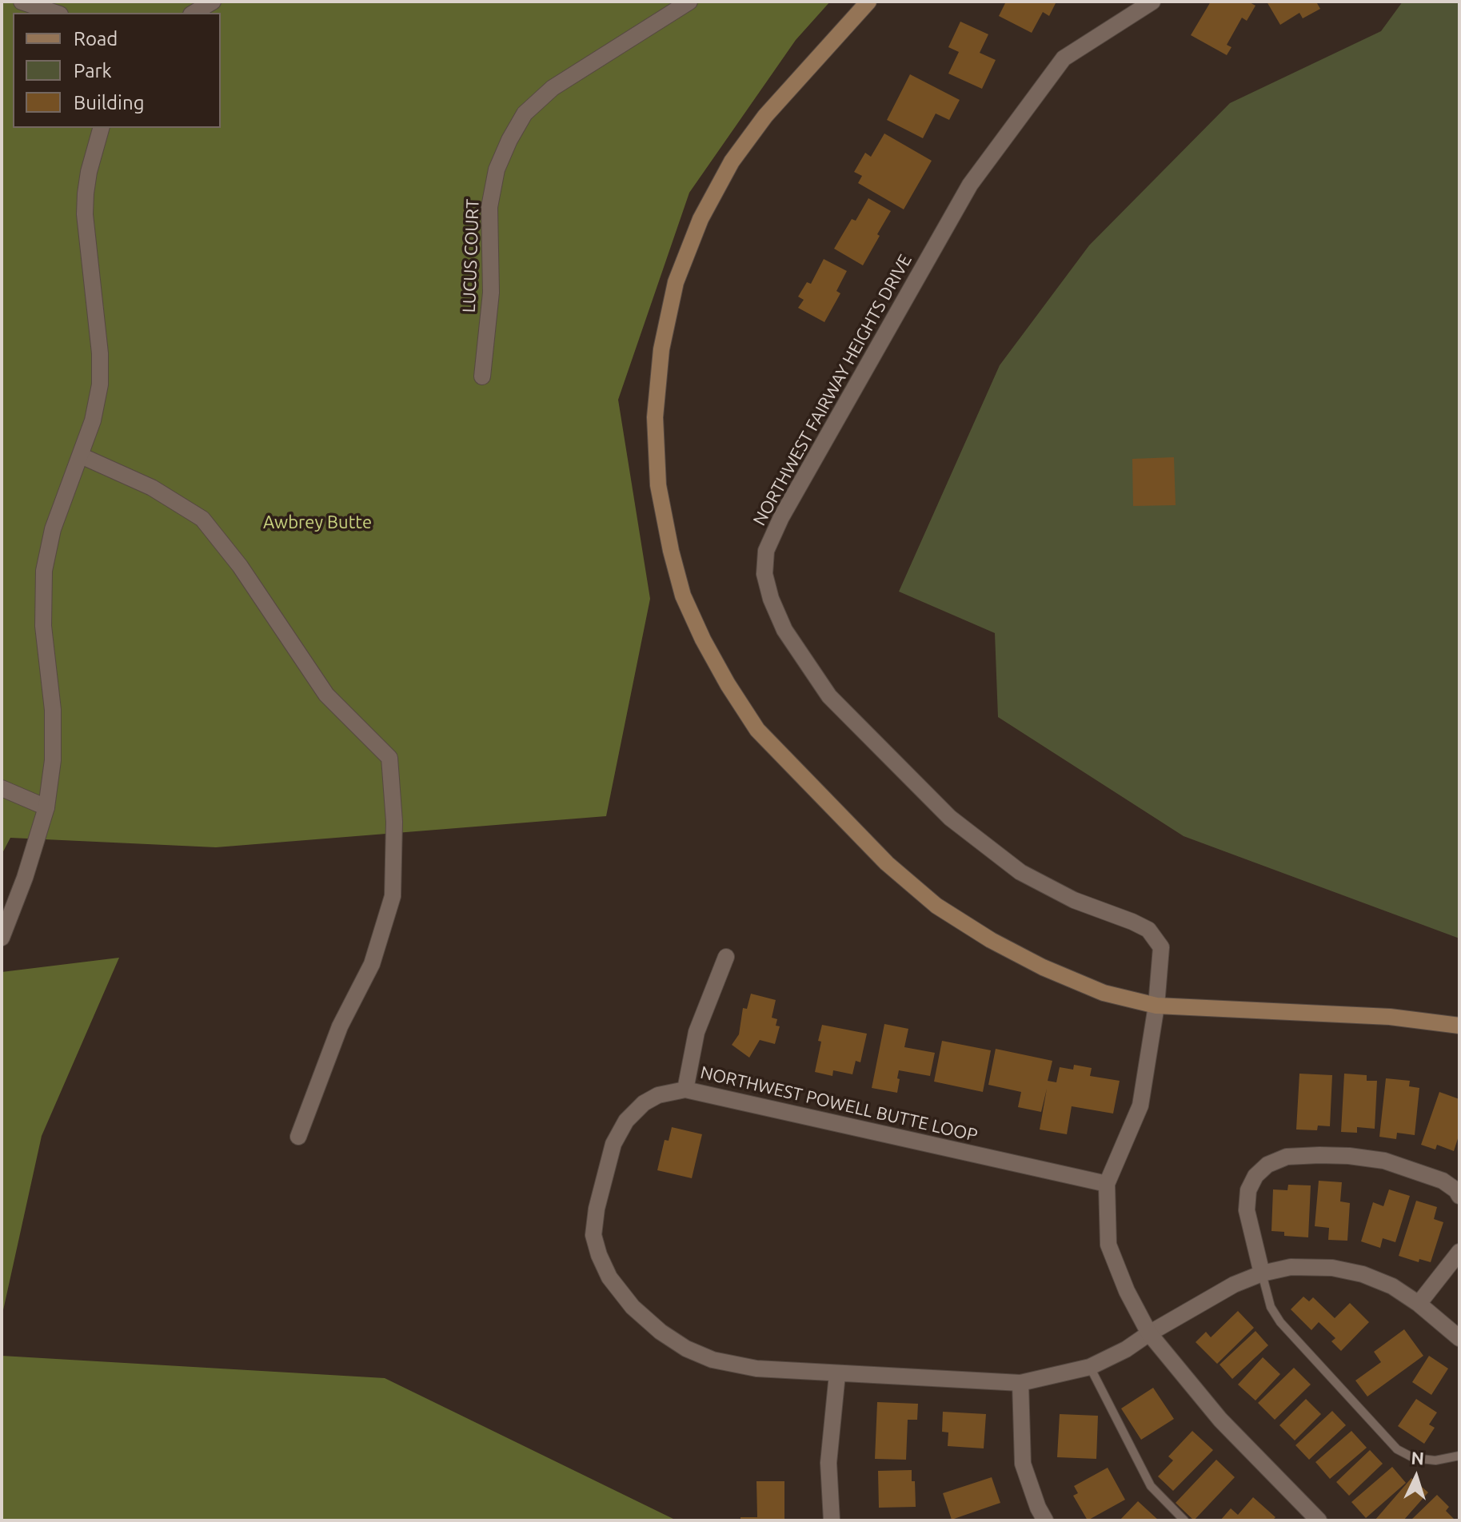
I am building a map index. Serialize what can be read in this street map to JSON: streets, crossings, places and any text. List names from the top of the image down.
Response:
{
  "streets": {
    "street": ["LUCUS COURT", "NORTHWEST FAIRWAY HEIGHTS DRIVE", "NORTHWEST POWELL BUTTE LOOP"]
  },
  "crossings": [
    ["NORTHWEST FAIRWAY HEIGHTS DRIVE", "NORTHWEST POWELL BUTTE LOOP"]
  ],
  "parks": ["Awbrey Butte"],
  "legend": ["Road", "Park", "Building"],
  "north": "top"
}
